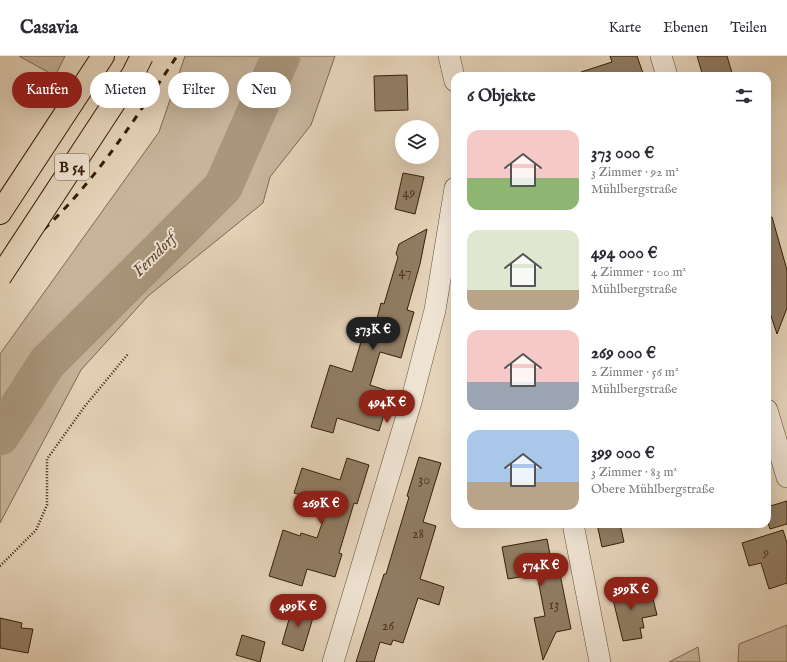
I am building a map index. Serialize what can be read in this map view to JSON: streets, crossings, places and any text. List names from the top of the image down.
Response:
{
  "streets": {
    "highway": ["B 54"]
  },
  "water": ["Ferndorf"],
  "house_numbers": [
    "49",
    "47",
    "30",
    "28",
    "9",
    "13",
    "26"
  ],
  "page": {
    "header": "Casavia",
    "nav": ["Karte", "Ebenen", "Teilen"],
    "chip": [
      "Kaufen",
      "Mieten",
      "Filter",
      "Neu"
    ],
    "heading": "6 Objekte",
    "list": [
      {
        "name": "373 000 €",
        "note": "3 Zimmer · 92 m² · Mühlbergstraße"
      },
      {
        "name": "494 000 €",
        "note": "4 Zimmer · 100 m² · Mühlbergstraße"
      },
      {
        "name": "269 000 €",
        "note": "2 Zimmer · 56 m² · Mühlbergstraße"
      },
      {
        "name": "399 000 €",
        "note": "3 Zimmer · 83 m² · Obere Mühlbergstraße"
      }
    ],
    "price": [
      "373K €",
      "494K €",
      "269K €",
      "574K €",
      "399K €",
      "499K €"
    ]
  }
}
